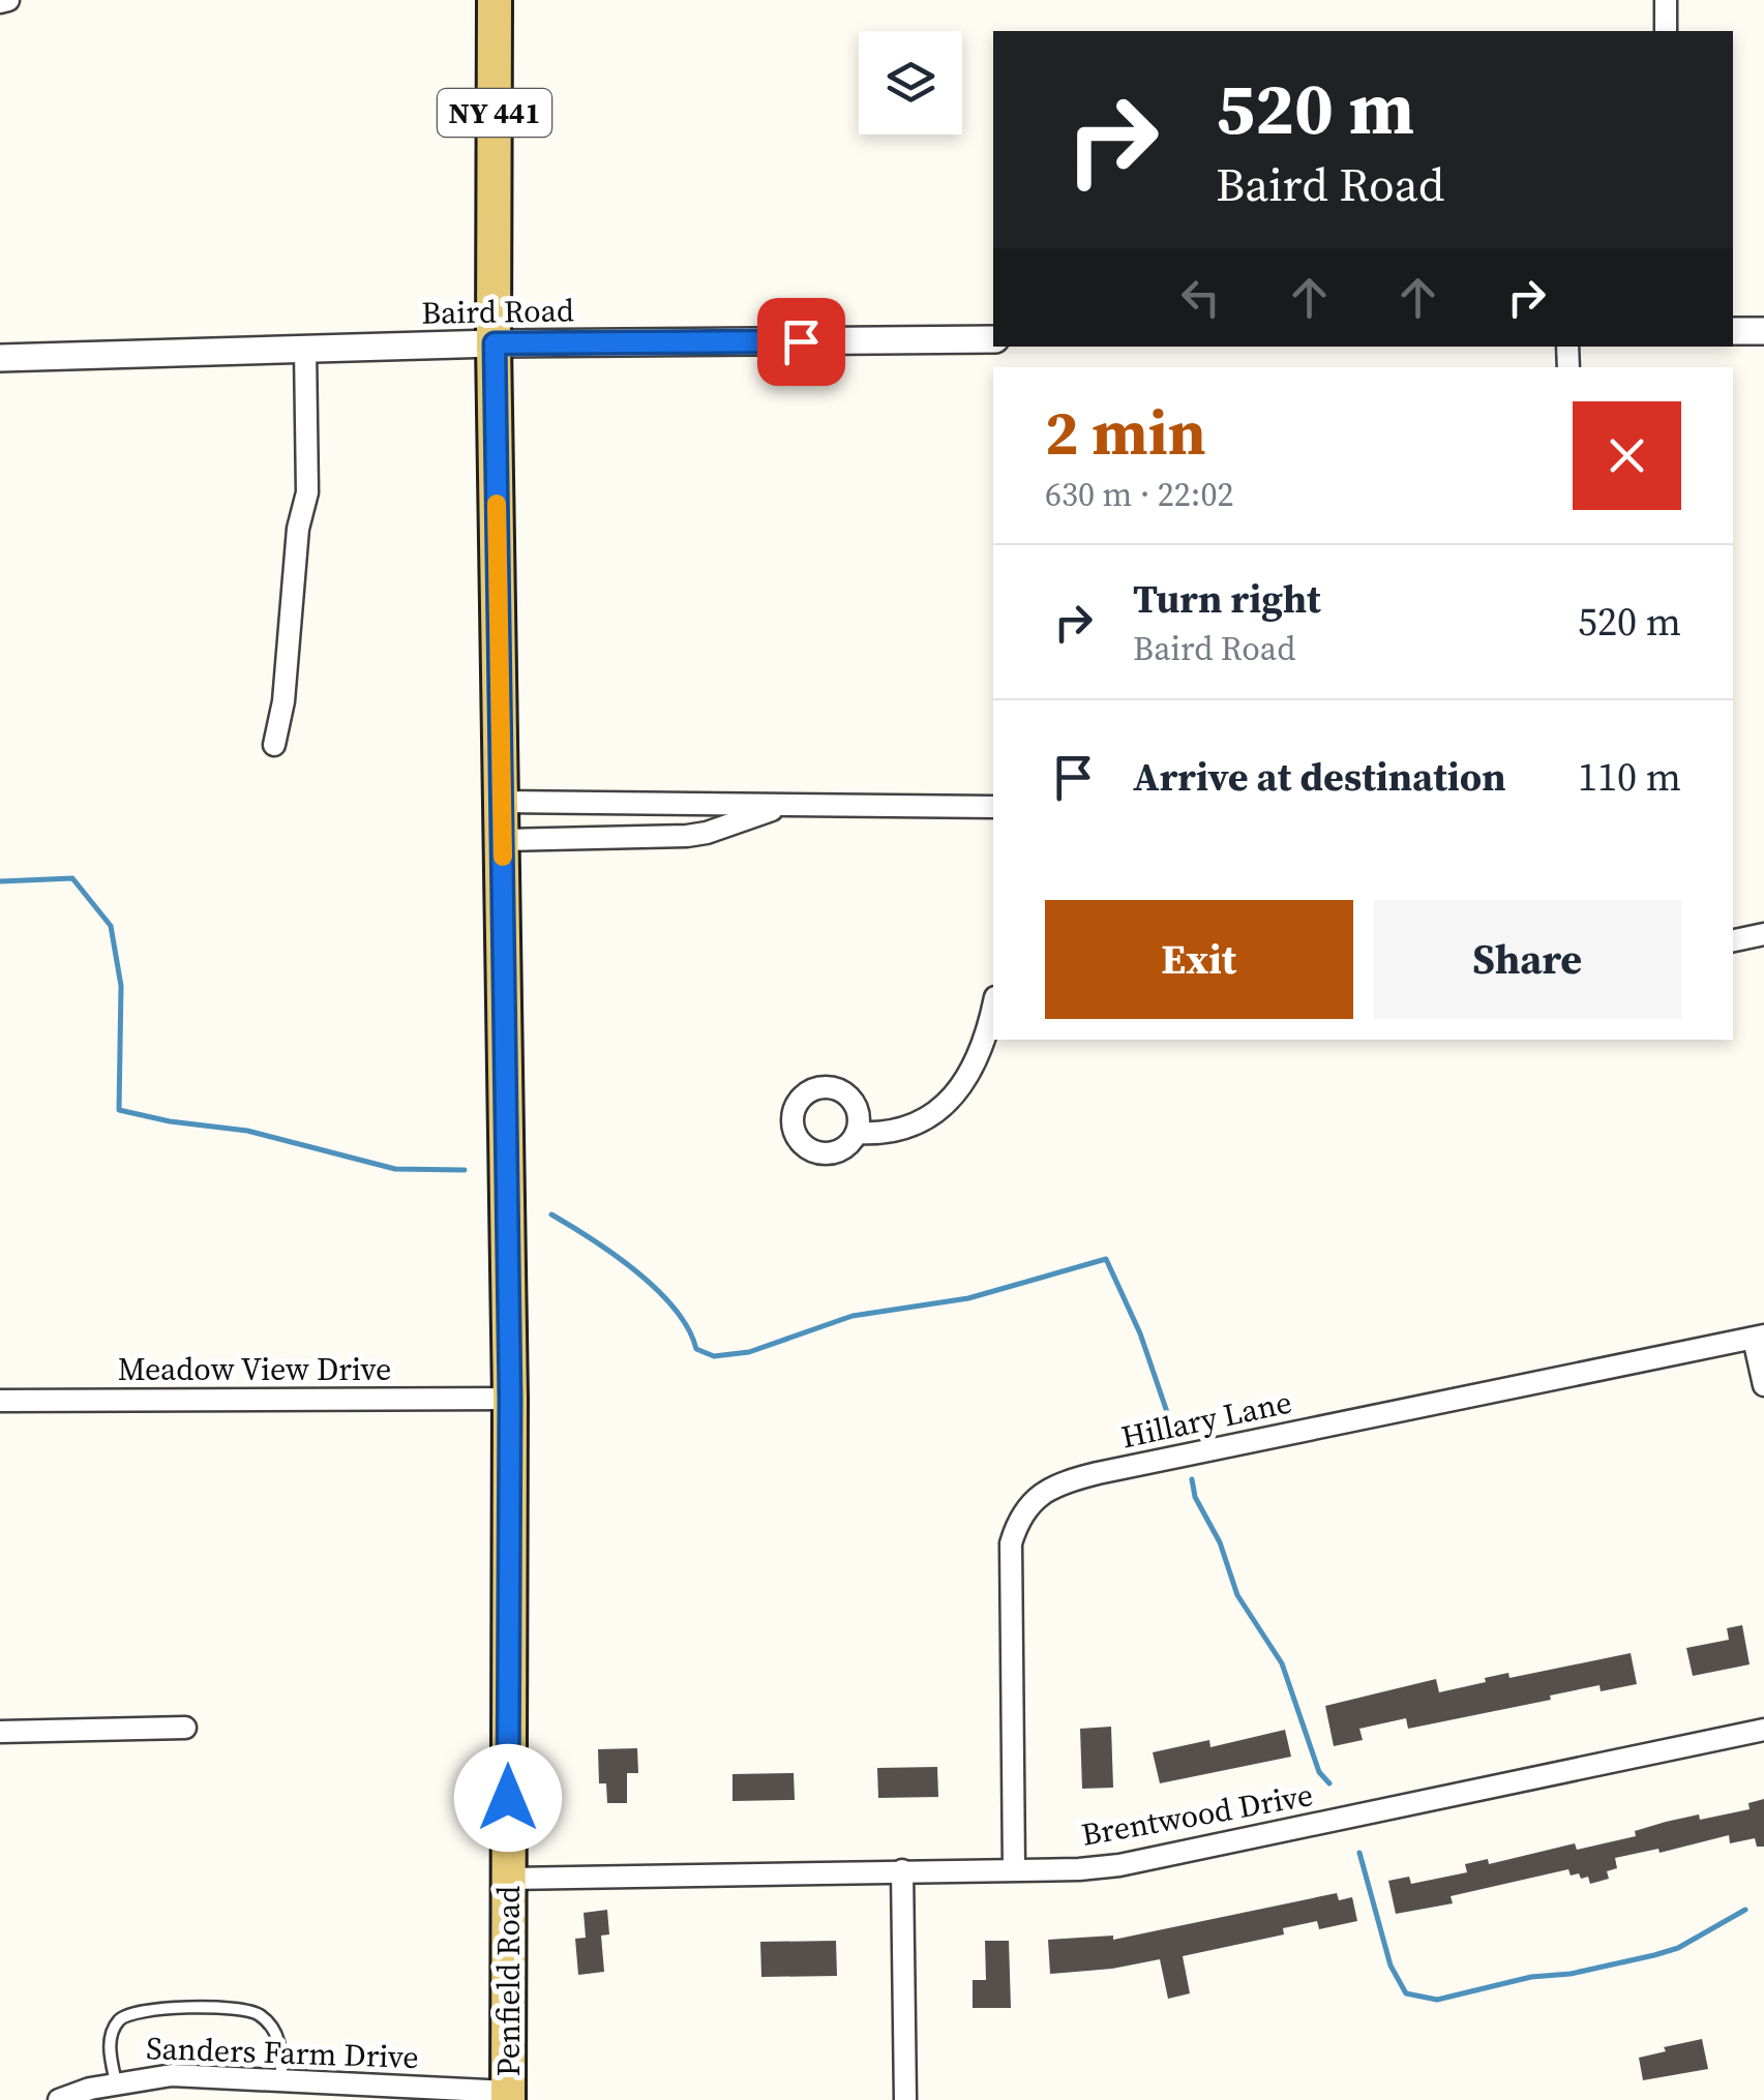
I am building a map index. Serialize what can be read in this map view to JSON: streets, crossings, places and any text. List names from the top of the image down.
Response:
{
  "streets": {
    "main road": ["NY 441", "Penfield Road"],
    "street": [
      "Baird Road",
      "Meadow View Drive",
      "Hillary Lane",
      "Brentwood Drive",
      "Sanders Farm Drive"
    ]
  },
  "crossings": [
    ["Baird Road", "Penfield Road"],
    ["Meadow View Drive", "Penfield Road"],
    ["Hillary Lane", "Brentwood Drive"],
    ["Brentwood Drive", "Penfield Road"],
    ["Penfield Road", "Sanders Farm Drive"]
  ],
  "page": {
    "turn": ["520 m", "Baird Road"],
    "heading": ["2 min", "630 m · 22:02"],
    "list": [
      {
        "name": "Turn right",
        "note": "Baird Road",
        "value": "520 m"
      },
      {
        "name": "Arrive at destination",
        "value": "110 m"
      }
    ],
    "buttons": ["Exit", "Share"]
  }
}
